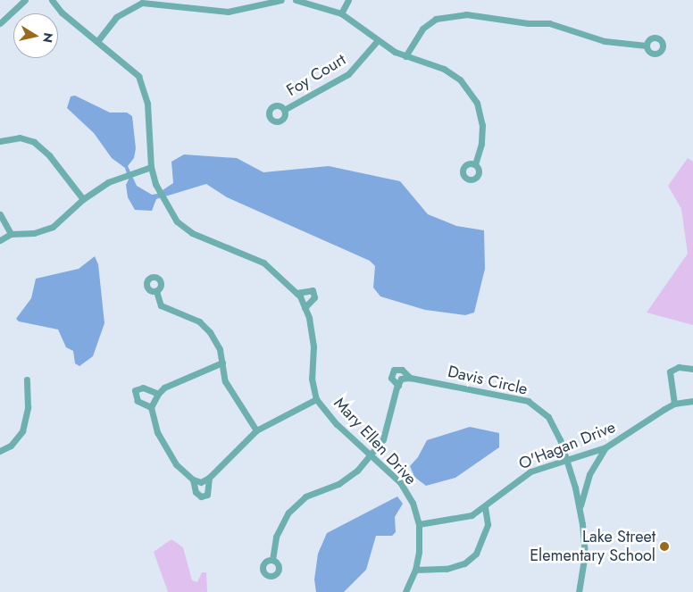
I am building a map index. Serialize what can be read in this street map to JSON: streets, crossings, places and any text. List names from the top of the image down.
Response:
{
  "streets": {
    "street": [
      "Foy Court",
      "Davis Circle",
      "Mary Ellen Drive",
      "O'Hagan Drive"
    ]
  },
  "crossings": [
    ["Davis Circle", "O'Hagan Drive"],
    ["Mary Ellen Drive", "O'Hagan Drive"]
  ],
  "places": ["Lake Street Elementary School"],
  "north": "right"
}
